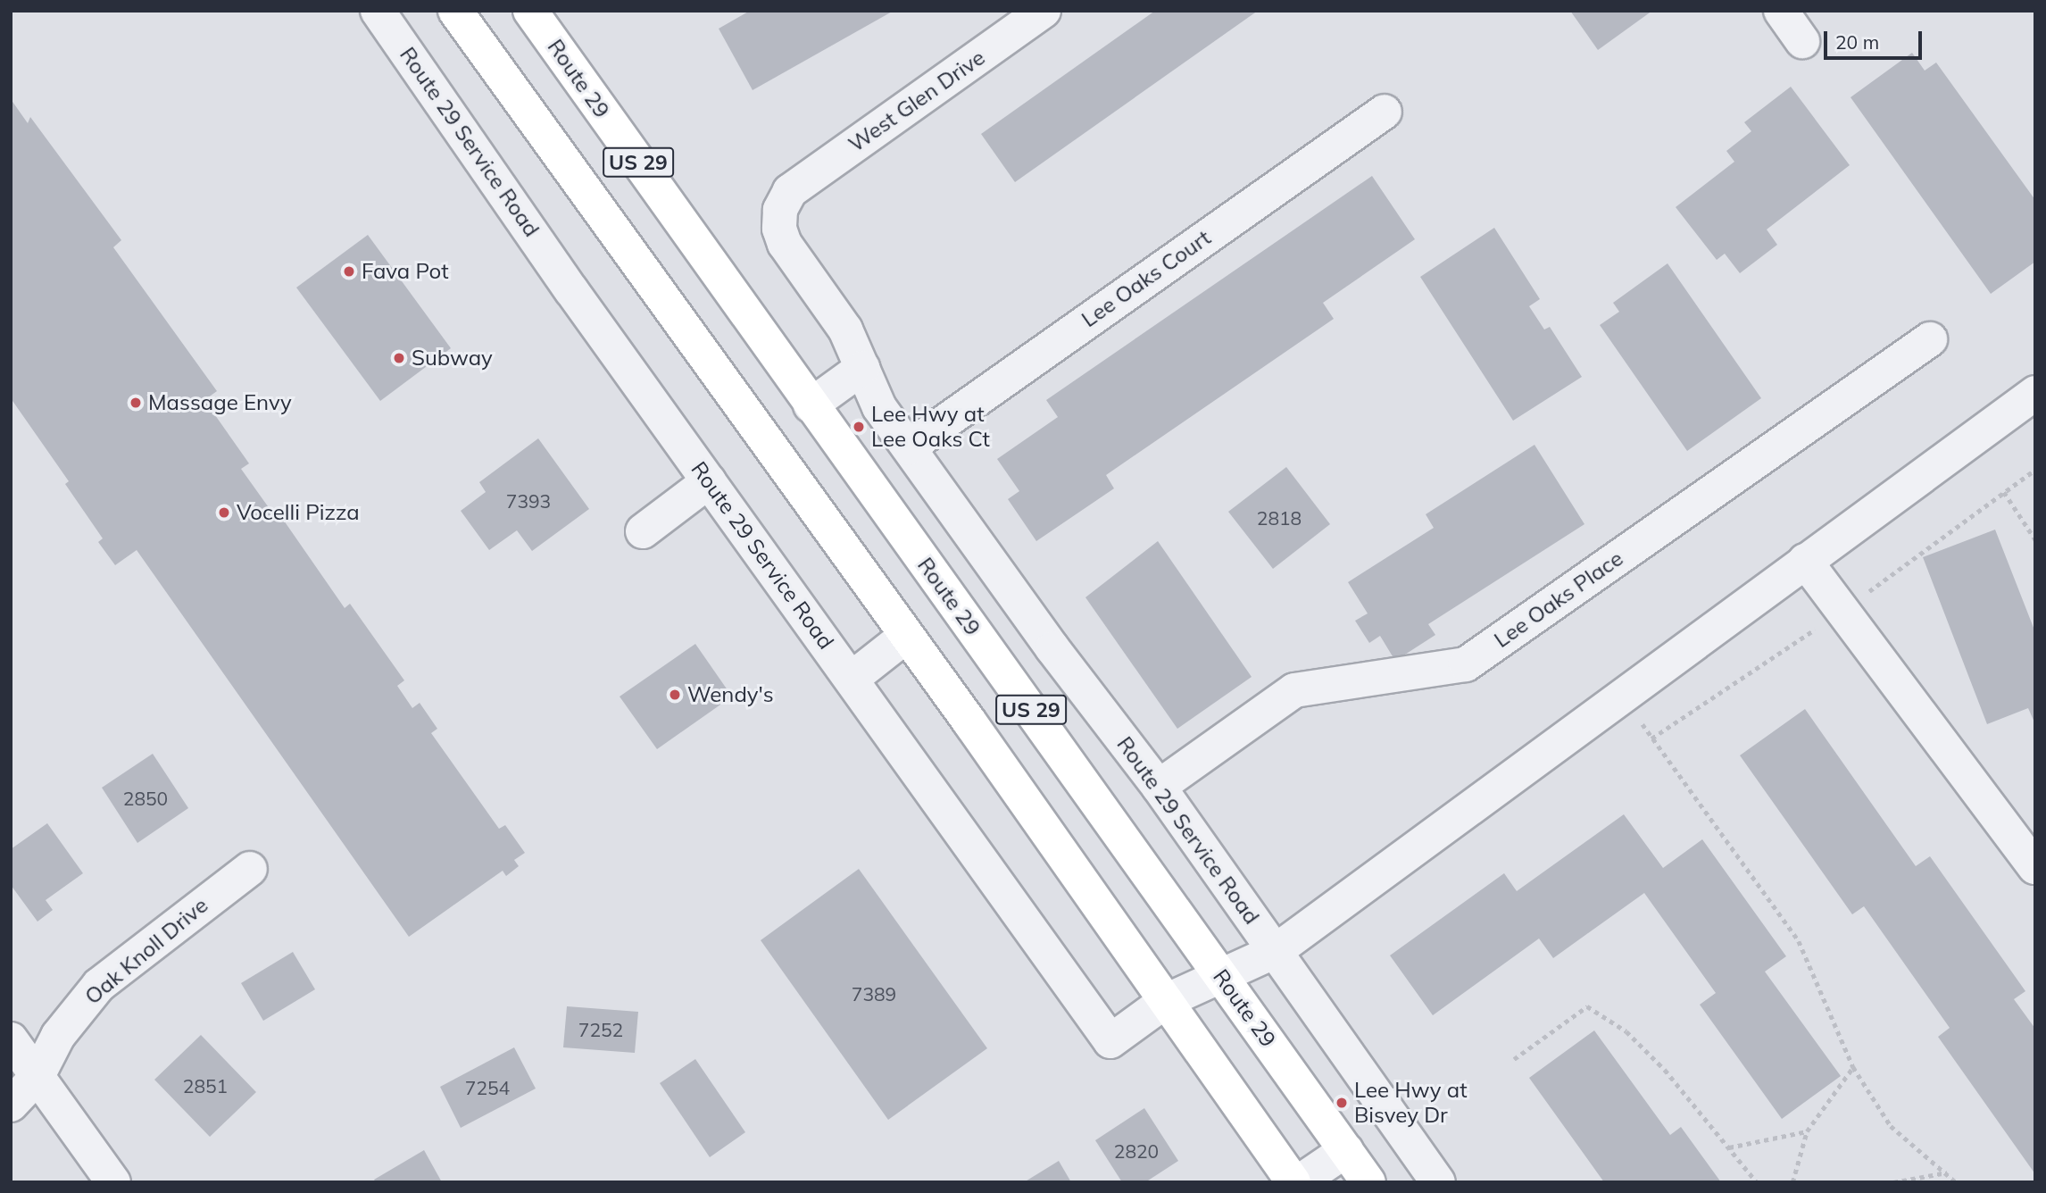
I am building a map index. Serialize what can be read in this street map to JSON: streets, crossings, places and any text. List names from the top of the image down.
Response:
{
  "streets": {
    "main road": ["Route 29", "US 29"],
    "street": [
      "West Glen Drive",
      "Route 29 Service Road",
      "Lee Oaks Court",
      "Lee Oaks Place",
      "Oak Knoll Drive"
    ]
  },
  "crossings": [
    ["West Glen Drive", "Route 29 Service Road"],
    ["Route 29 Service Road", "US 29"],
    ["Route 29 Service Road", "Lee Oaks Court"],
    ["Route 29 Service Road", "Lee Oaks Place"]
  ],
  "places": [
    "Fava Pot",
    "Subway",
    "Massage Envy",
    "Lee Hwy at Lee Oaks Ct",
    "Vocelli Pizza",
    "Wendy's",
    "Lee Hwy at Bisvey Dr"
  ],
  "house_numbers": [
    "7393",
    "2818",
    "2850",
    "7389",
    "7252",
    "2851",
    "7254",
    "2820"
  ],
  "scale_bar": "20 m"
}
